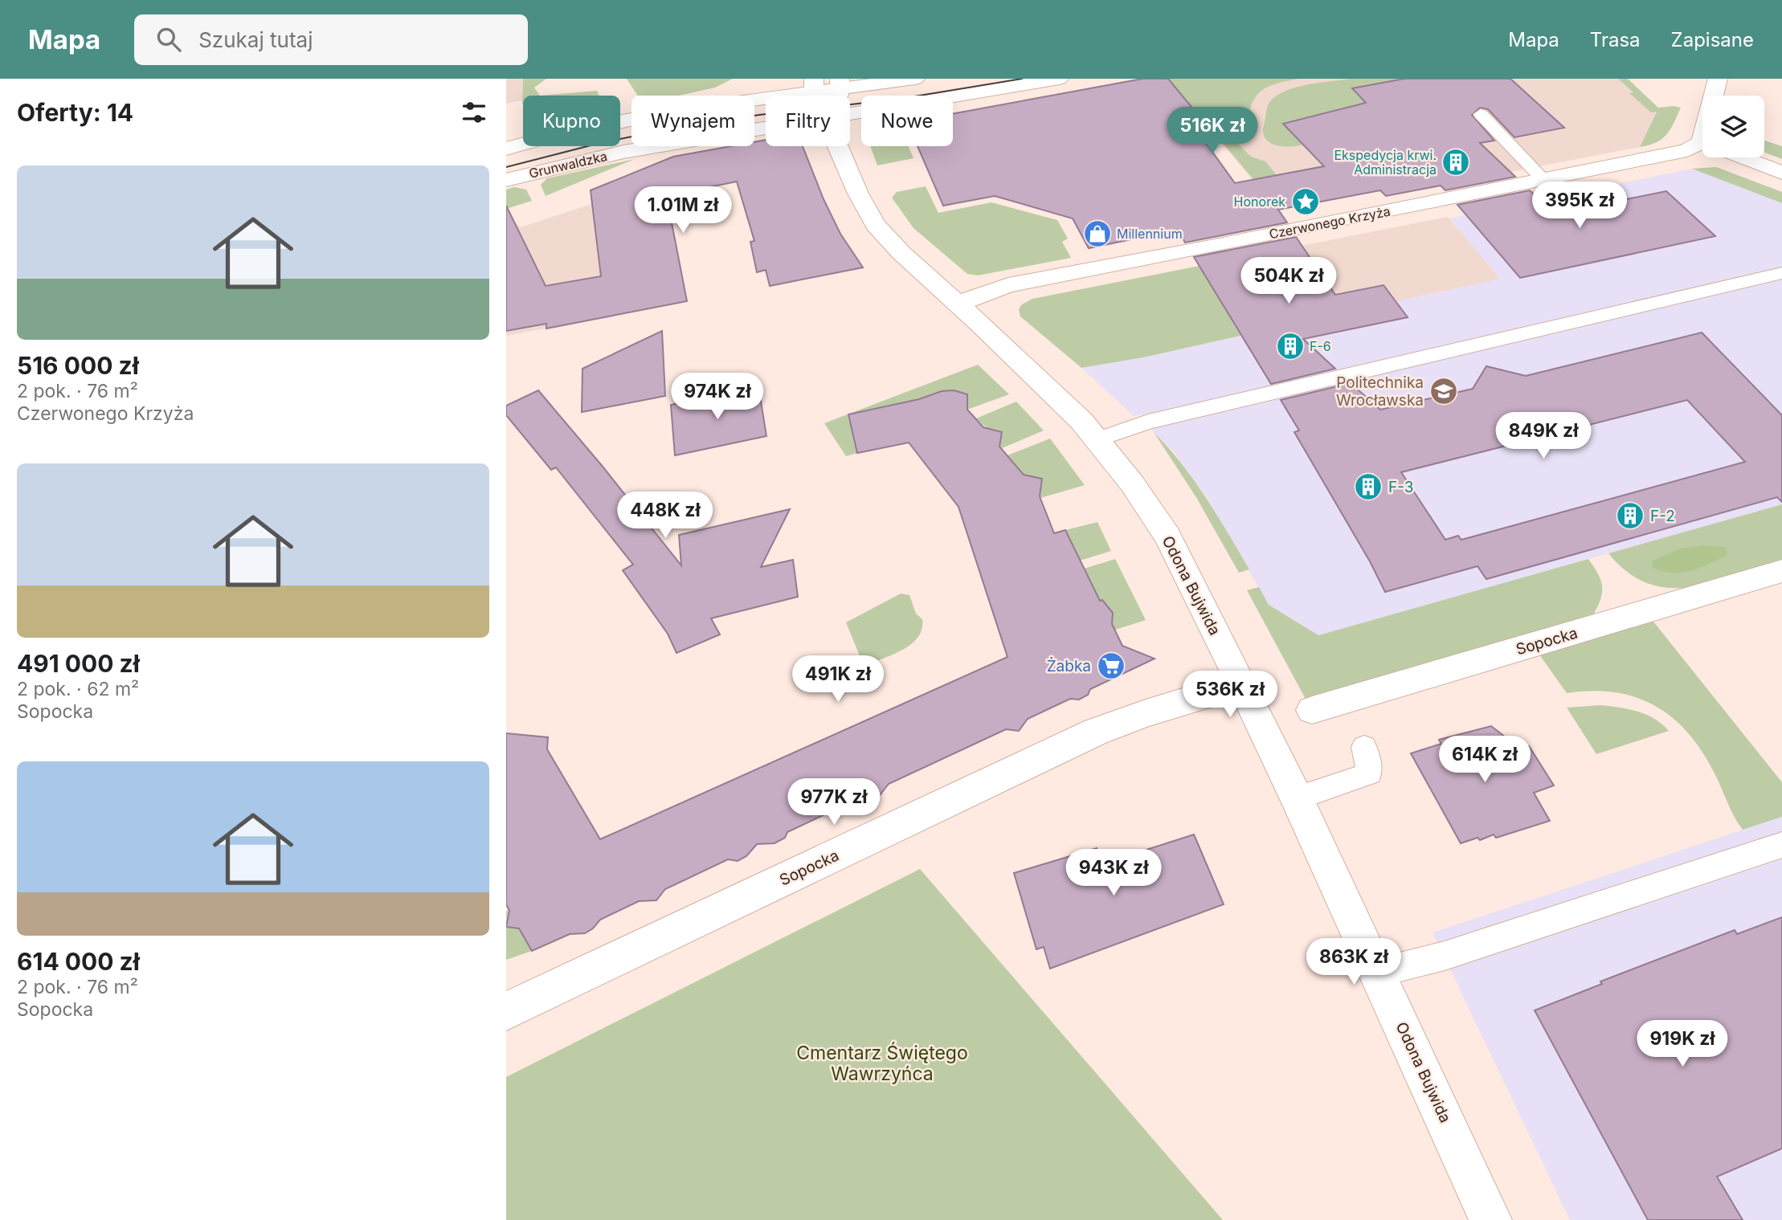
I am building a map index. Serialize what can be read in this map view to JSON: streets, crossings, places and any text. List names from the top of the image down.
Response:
{
  "streets": {
    "street": [
      "Grunwaldzka",
      "Czerwonego Krzyża",
      "Odona Bujwida",
      "Sopocka"
    ]
  },
  "crossings": [
    ["Czerwonego Krzyża", "Odona Bujwida"],
    ["Odona Bujwida", "Sopocka"]
  ],
  "parks": ["Cmentarz Świętego Wawrzyńca"],
  "places": {
    "building": [
      "Ekspedycja krwi. Administracja",
      "F-6",
      "F-3",
      "F-2"
    ],
    "place": ["Honorek"],
    "shop": ["Millennium"],
    "school or university": ["Politechnika Wrocławska"],
    "supermarket": ["Żabka"]
  },
  "page": {
    "header": "Mapa",
    "search": "Szukaj tutaj",
    "nav": ["Mapa", "Trasa", "Zapisane"],
    "heading": "Oferty: 14",
    "chip": [
      "Kupno",
      "Wynajem",
      "Filtry",
      "Nowe"
    ],
    "price": [
      "516K zł",
      "395K zł",
      "1.01M zł",
      "504K zł",
      "974K zł",
      "849K zł",
      "448K zł",
      "491K zł",
      "536K zł",
      "614K zł",
      "977K zł",
      "943K zł",
      "863K zł",
      "919K zł"
    ],
    "list": [
      {
        "name": "516 000 zł",
        "note": "2 pok. · 76 m² · Czerwonego Krzyża"
      },
      {
        "name": "491 000 zł",
        "note": "2 pok. · 62 m² · Sopocka"
      },
      {
        "name": "614 000 zł",
        "note": "2 pok. · 76 m² · Sopocka"
      }
    ]
  }
}
